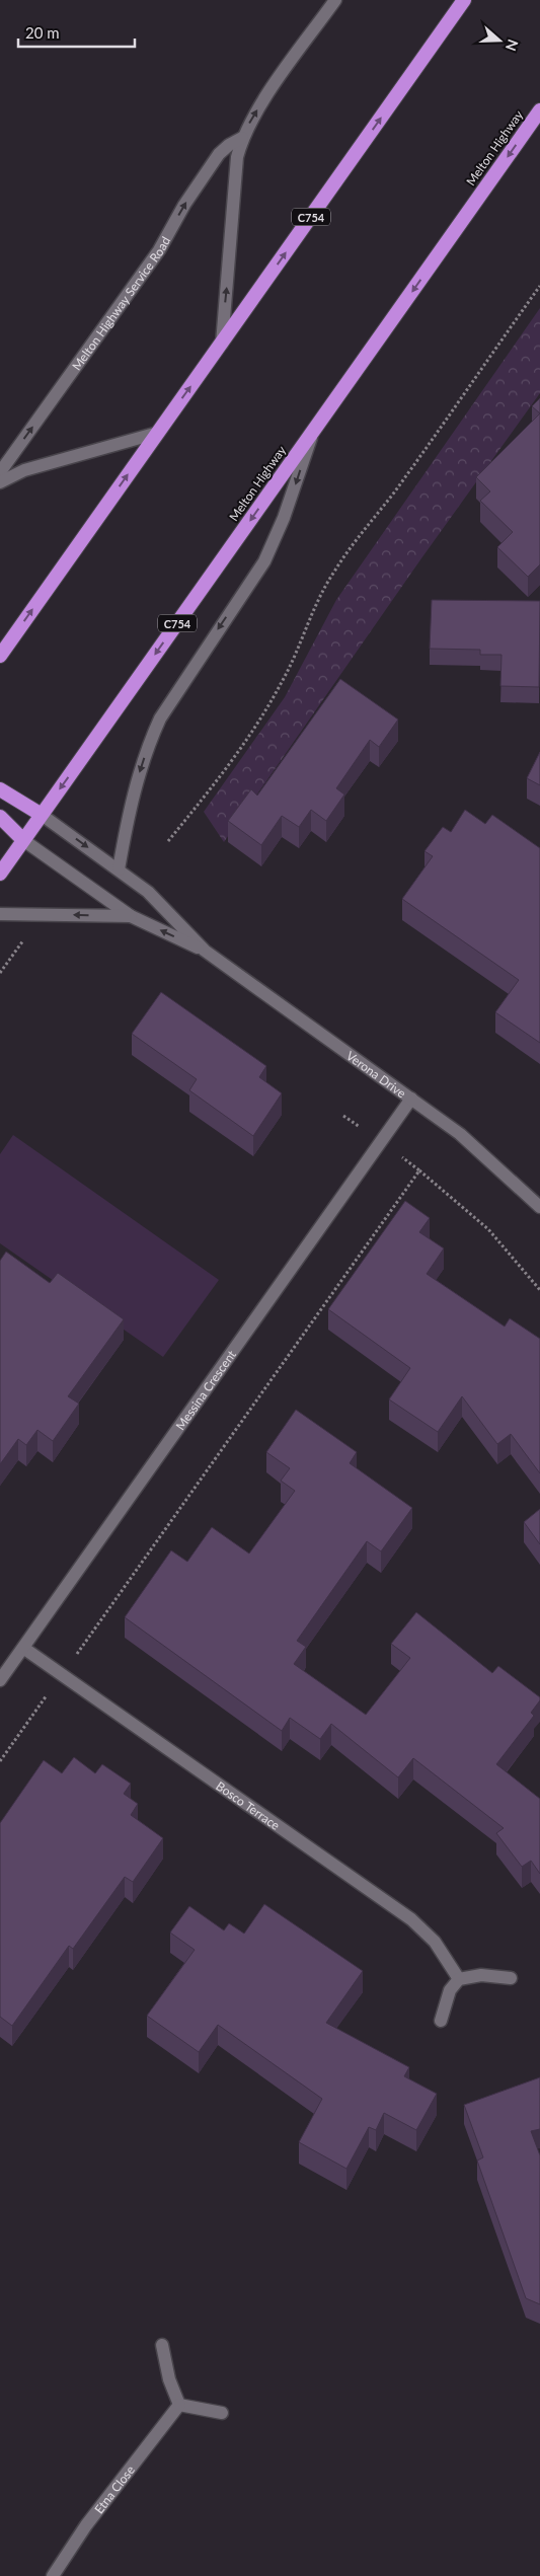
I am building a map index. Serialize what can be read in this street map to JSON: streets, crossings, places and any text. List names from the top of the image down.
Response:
{
  "streets": {
    "highway": ["Melton Highway", "C754"],
    "street": [
      "Melton Highway Service Road",
      "Verona Drive",
      "Messina Crescent",
      "Bosco Terrace",
      "Etna Close"
    ]
  },
  "crossings": [
    ["Melton Highway", "Verona Drive"],
    ["C754", "Melton Highway Service Road"],
    ["Verona Drive", "Messina Crescent"],
    ["Messina Crescent", "Bosco Terrace"]
  ],
  "one_way": ["Melton Highway Service Road"],
  "scale_bar": "20 m",
  "north": "right"
}
